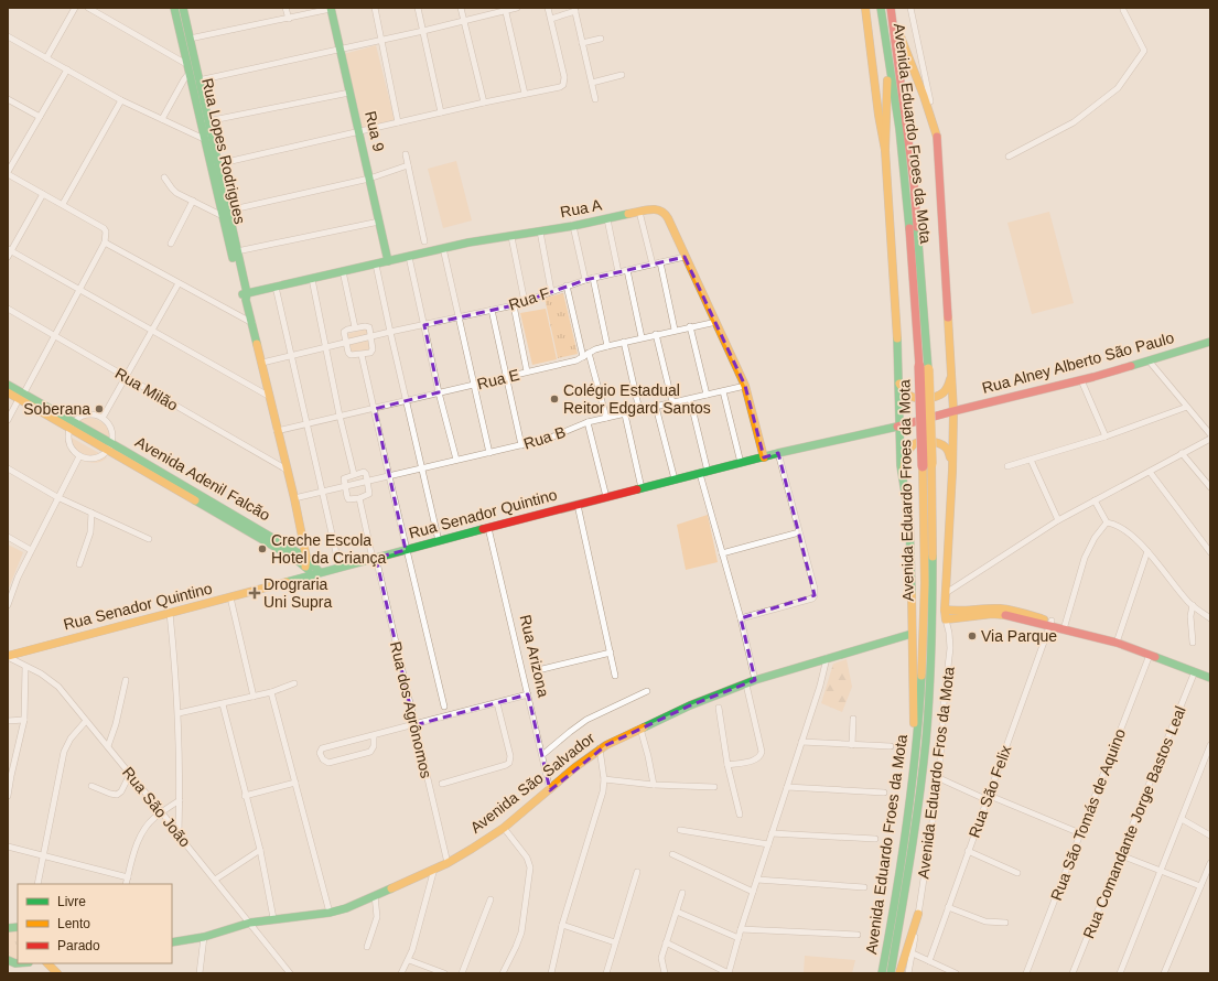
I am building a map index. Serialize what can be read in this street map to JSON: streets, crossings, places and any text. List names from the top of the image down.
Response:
{
  "streets": {
    "main road": [
      "Rua 9",
      "Avenida Eduardo Froes da Mota",
      "Rua Lopes Rodrigues",
      "Rua A",
      "Rua Alney Alberto São Paulo",
      "Avenida Adenil Falcão",
      "Rua Senador Quintino",
      "Avenida São Salvador"
    ],
    "street": [
      "Rua F",
      "Rua E",
      "Rua Milão",
      "Rua B",
      "Rua Arizona",
      "Rua dos Agrônomos",
      "Avenida Eduardo Fros da Mota",
      "Rua São Felix",
      "Rua São João",
      "Rua São Tomás de Aquino",
      "Rua Comandante Jorge Bastos Leal"
    ]
  },
  "crossings": [
    ["Rua 9", "Rua A"],
    ["Rua Lopes Rodrigues", "Rua A"],
    ["Rua Lopes Rodrigues", "Rua E"],
    ["Rua Lopes Rodrigues", "Rua Milão"],
    ["Rua Lopes Rodrigues", "Avenida Adenil Falcão"],
    ["Rua A", "Rua F"],
    ["Rua A", "Rua E"],
    ["Rua A", "Rua B"],
    ["Rua A", "Rua Senador Quintino"],
    ["Rua Alney Alberto São Paulo", "Rua Senador Quintino"],
    ["Avenida Adenil Falcão", "Rua Senador Quintino"],
    ["Rua Senador Quintino", "Rua Arizona"],
    ["Rua Senador Quintino", "Rua dos Agrônomos"],
    ["Rua Senador Quintino", "Rua São João"],
    ["Rua Arizona", "Avenida São Salvador"],
    ["Rua dos Agrônomos", "Avenida São Salvador"],
    ["Avenida São Salvador", "Rua São João"]
  ],
  "places": {
    "other": [
      "Colégio Estadual Reitor Edgard Santos",
      "Soberana",
      "Creche Escola Hotel da Criança",
      "Via Parque"
    ],
    "health": ["Drograria Uni Supra"]
  },
  "legend": ["Livre", "Lento", "Parado"]
}
